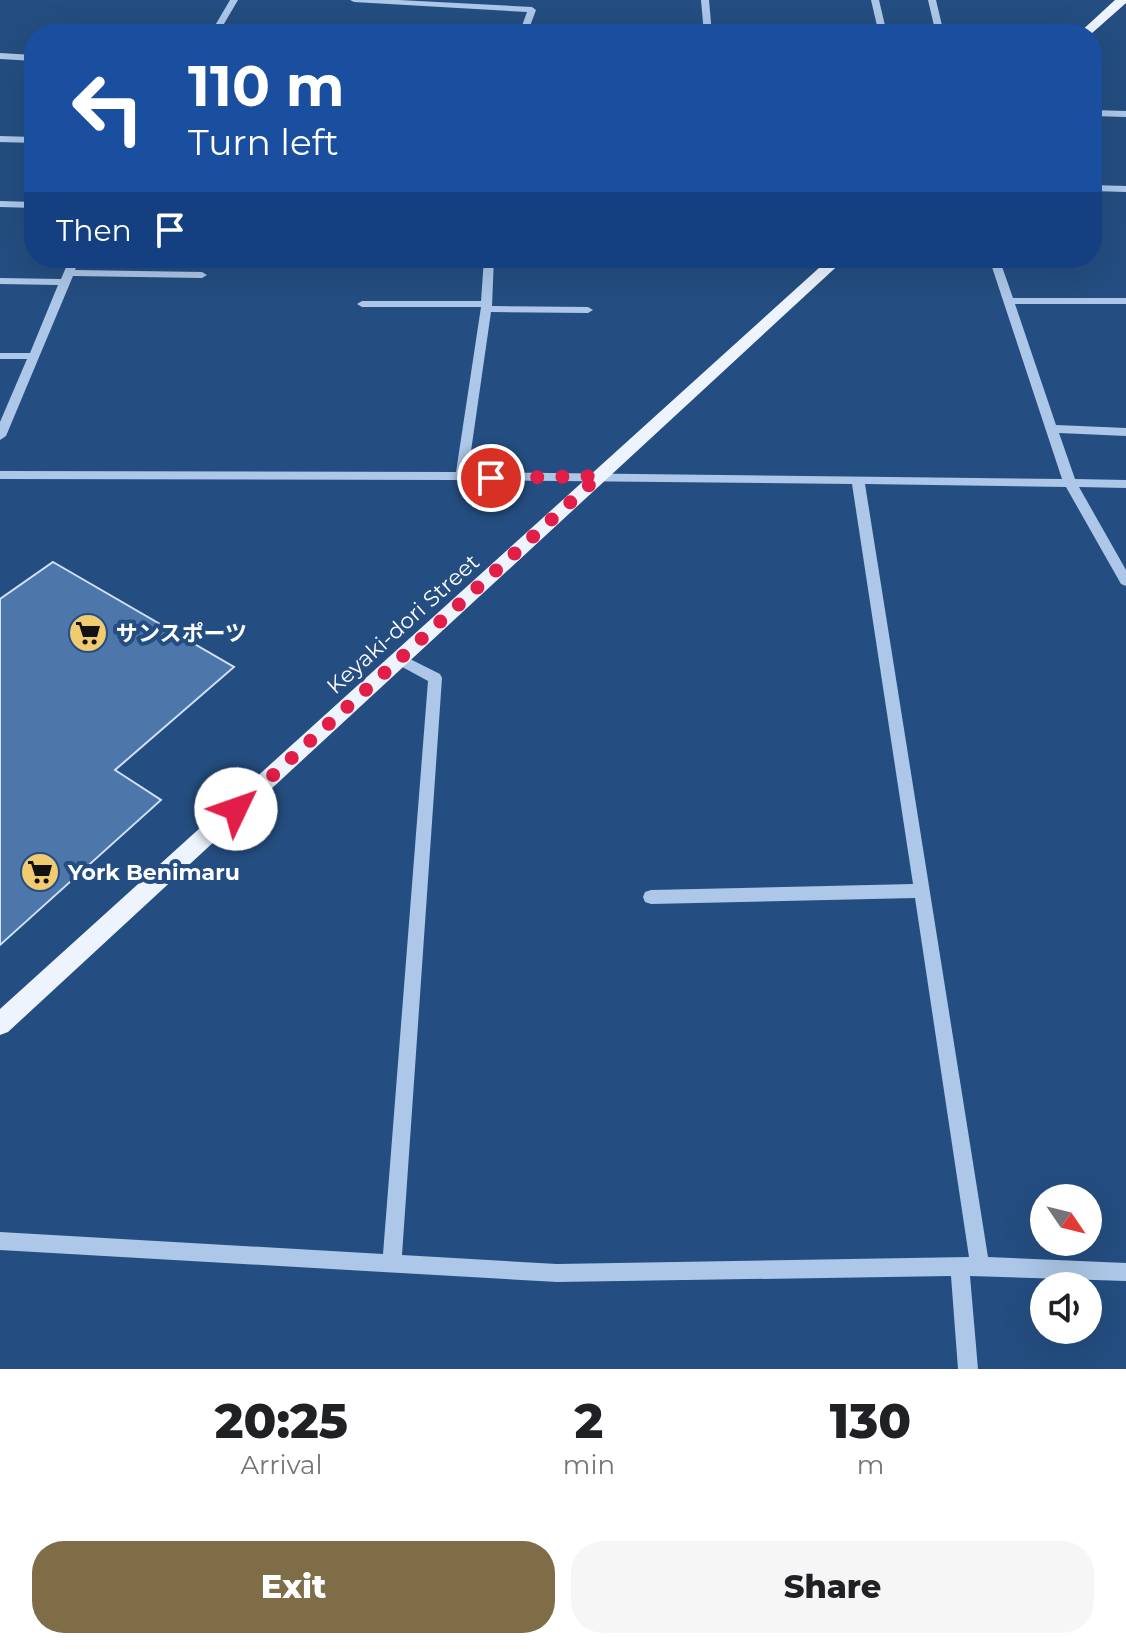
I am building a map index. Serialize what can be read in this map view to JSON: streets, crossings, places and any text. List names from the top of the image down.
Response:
{
  "streets": {
    "main road": ["Keyaki-dori Street"]
  },
  "places": {
    "supermarket": ["サンスポーツ", "York Benimaru"]
  },
  "north": "bottom right",
  "page": {
    "turn": ["110 m", "Turn left"],
    "then": "Then",
    "eta": [
      "20:25",
      "Arrival",
      "2",
      "min",
      "130",
      "m"
    ],
    "buttons": ["Exit", "Share"]
  }
}
